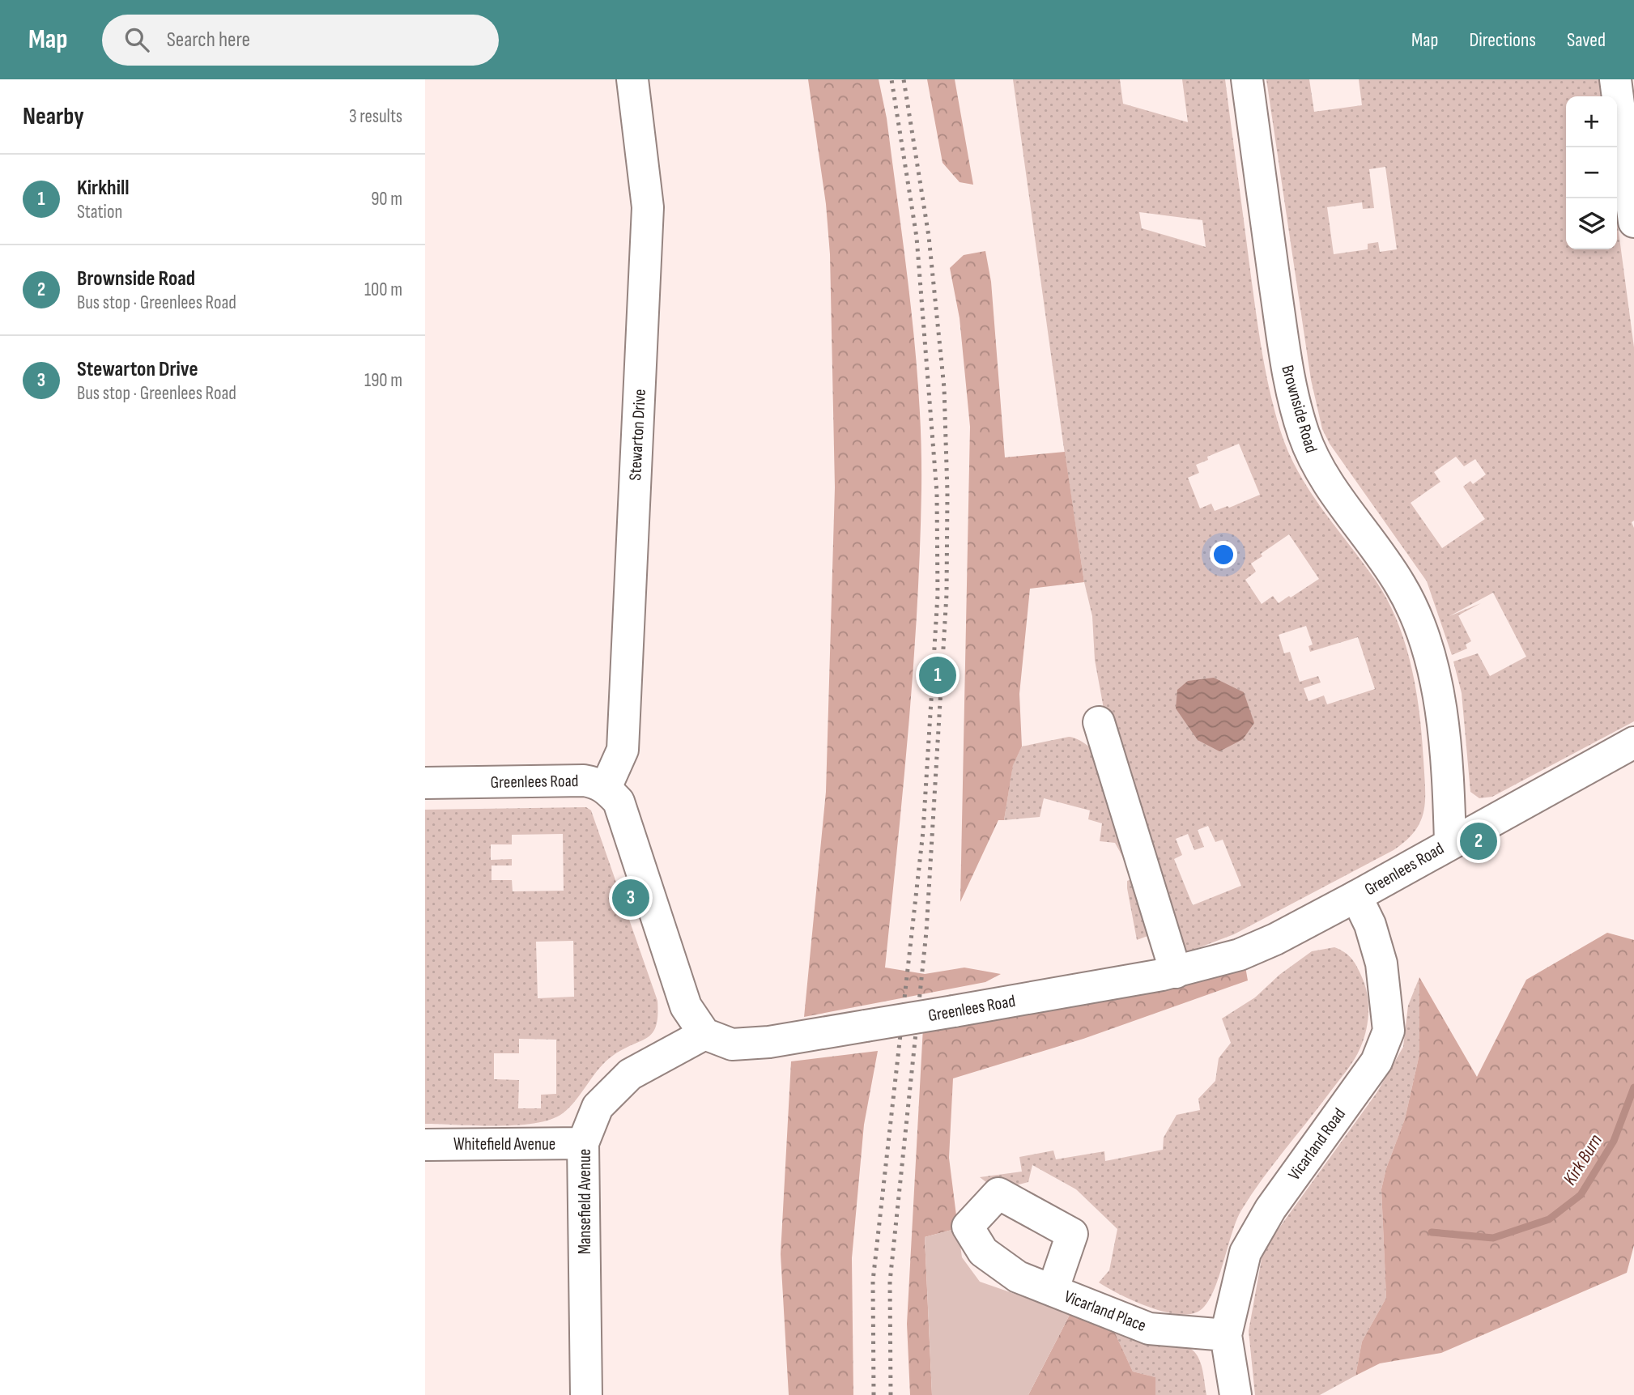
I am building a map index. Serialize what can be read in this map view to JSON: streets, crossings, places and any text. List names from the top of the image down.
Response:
{
  "streets": {
    "street": [
      "Brownside Road",
      "Stewarton Drive",
      "Greenlees Road",
      "Whitefield Avenue",
      "Vicarland Road",
      "Mansefield Avenue",
      "Vicarland Place"
    ]
  },
  "crossings": [
    ["Brownside Road", "Greenlees Road"],
    ["Stewarton Drive", "Greenlees Road"],
    ["Greenlees Road", "Vicarland Road"],
    ["Greenlees Road", "Mansefield Avenue"],
    ["Whitefield Avenue", "Mansefield Avenue"],
    ["Vicarland Road", "Vicarland Place"]
  ],
  "water": ["Kirk Burn"],
  "page": {
    "header": "Map",
    "search": "Search here",
    "nav": ["Map", "Directions", "Saved"],
    "heading": ["Nearby", "3 results"],
    "map_buttons": ["+", "−"],
    "list": [
      {
        "mark": "1",
        "name": "Kirkhill",
        "note": "Station",
        "value": "90 m"
      },
      {
        "mark": "2",
        "name": "Brownside Road",
        "note": "Bus stop · Greenlees Road",
        "value": "100 m"
      },
      {
        "mark": "3",
        "name": "Stewarton Drive",
        "note": "Bus stop · Greenlees Road",
        "value": "190 m"
      }
    ],
    "pins": ["1", "2", "3"]
  }
}
